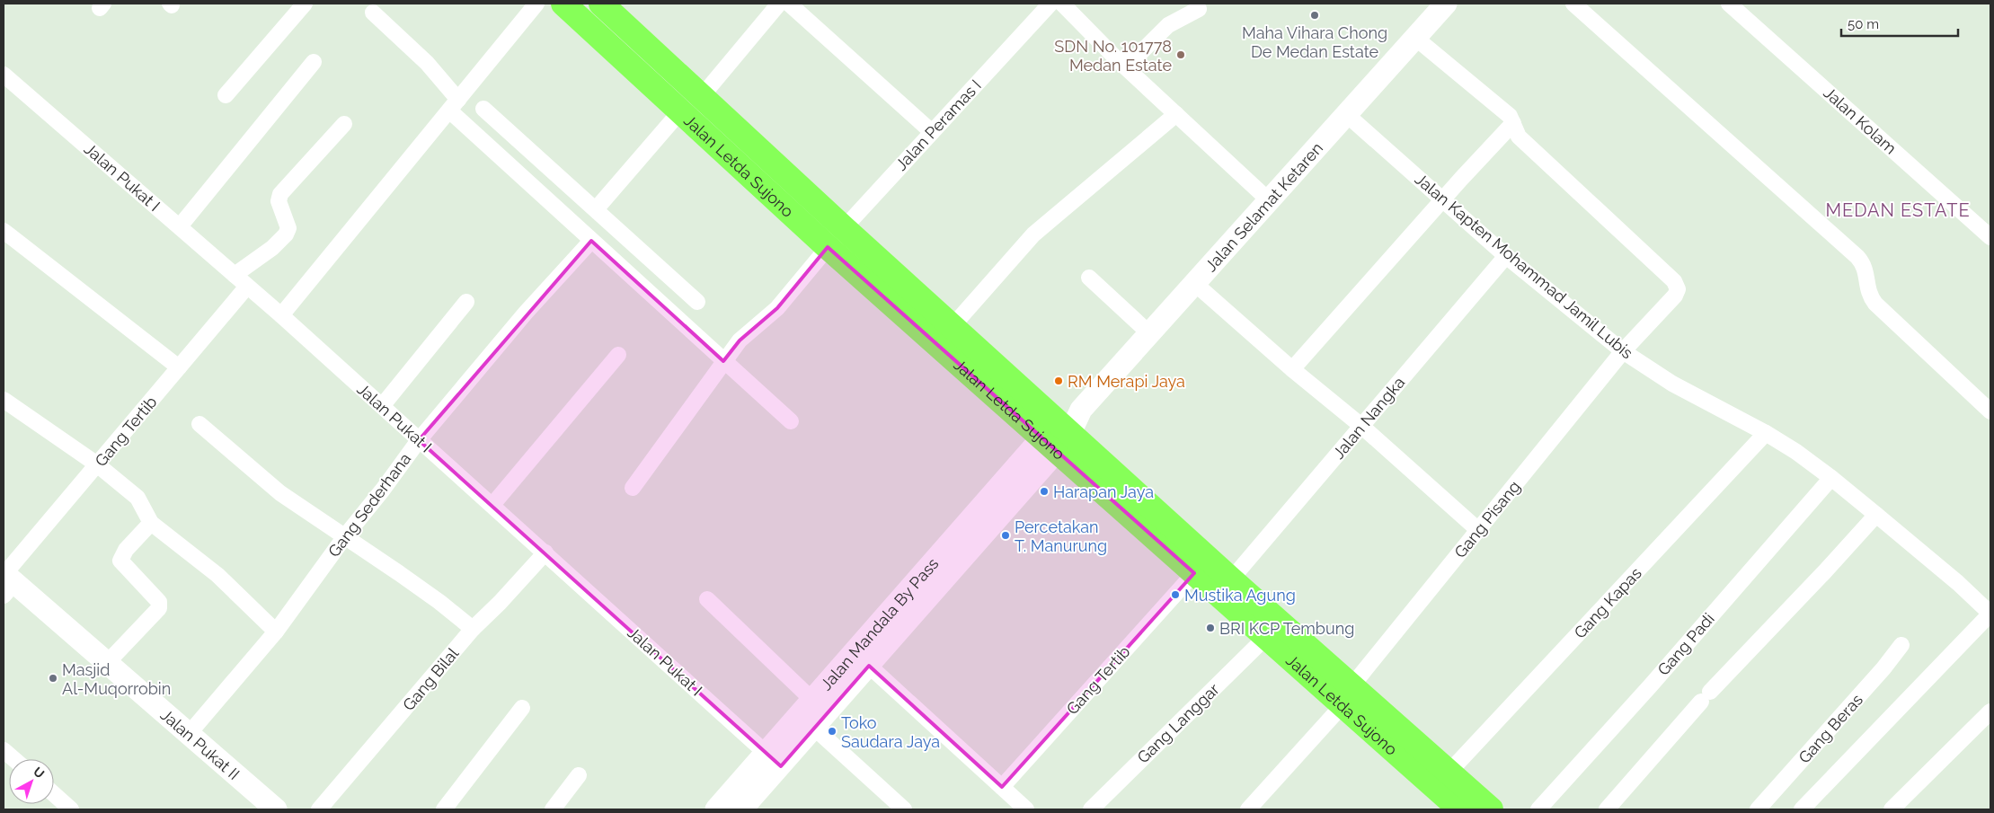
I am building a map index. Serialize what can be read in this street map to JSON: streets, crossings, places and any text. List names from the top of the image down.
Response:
{
  "streets": {
    "highway": ["Jalan Letda Sujono"],
    "street": [
      "Jalan Kolam",
      "Jalan Peramas I",
      "Jalan Pukat I",
      "Jalan Selamat Ketaren",
      "Jalan Kapten Mohammad Jamil Lubis",
      "Jalan Nangka",
      "Gang Tertib",
      "Gang Sederhana",
      "Gang Pisang",
      "Gang Kapas",
      "Jalan Mandala By Pass",
      "Gang Padi",
      "Gang Bilal",
      "Gang Langgar",
      "Gang Beras",
      "Jalan Pukat II"
    ]
  },
  "crossings": [
    ["Jalan Peramas I", "Jalan Letda Sujono"],
    ["Jalan Letda Sujono", "Jalan Selamat Ketaren"],
    ["Jalan Letda Sujono", "Jalan Nangka"],
    ["Jalan Letda Sujono", "Gang Tertib"],
    ["Jalan Letda Sujono", "Gang Pisang"],
    ["Jalan Letda Sujono", "Gang Kapas"],
    ["Jalan Letda Sujono", "Jalan Mandala By Pass"],
    ["Jalan Letda Sujono", "Gang Langgar"],
    ["Jalan Pukat I", "Gang Tertib"],
    ["Jalan Pukat I", "Gang Sederhana"],
    ["Jalan Pukat I", "Jalan Mandala By Pass"],
    ["Jalan Pukat I", "Gang Bilal"],
    ["Jalan Selamat Ketaren", "Jalan Kapten Mohammad Jamil Lubis"],
    ["Jalan Selamat Ketaren", "Jalan Mandala By Pass"],
    ["Jalan Kapten Mohammad Jamil Lubis", "Jalan Nangka"],
    ["Jalan Kapten Mohammad Jamil Lubis", "Gang Pisang"],
    ["Jalan Kapten Mohammad Jamil Lubis", "Gang Kapas"],
    ["Jalan Kapten Mohammad Jamil Lubis", "Gang Padi"],
    ["Gang Tertib", "Jalan Pukat II"],
    ["Gang Sederhana", "Jalan Pukat II"]
  ],
  "districts": ["MEDAN ESTATE"],
  "places": [
    "Maha Vihara Chong De Medan Estate",
    "SDN No. 101778 Medan Estate",
    "RM Merapi Jaya",
    "Harapan Jaya",
    "Percetakan T. Manurung",
    "Mustika Agung",
    "BRI KCP Tembung",
    "Masjid Al-Muqorrobin",
    "Toko Saudara Jaya"
  ],
  "scale_bar": "50 m",
  "north": "top right"
}
